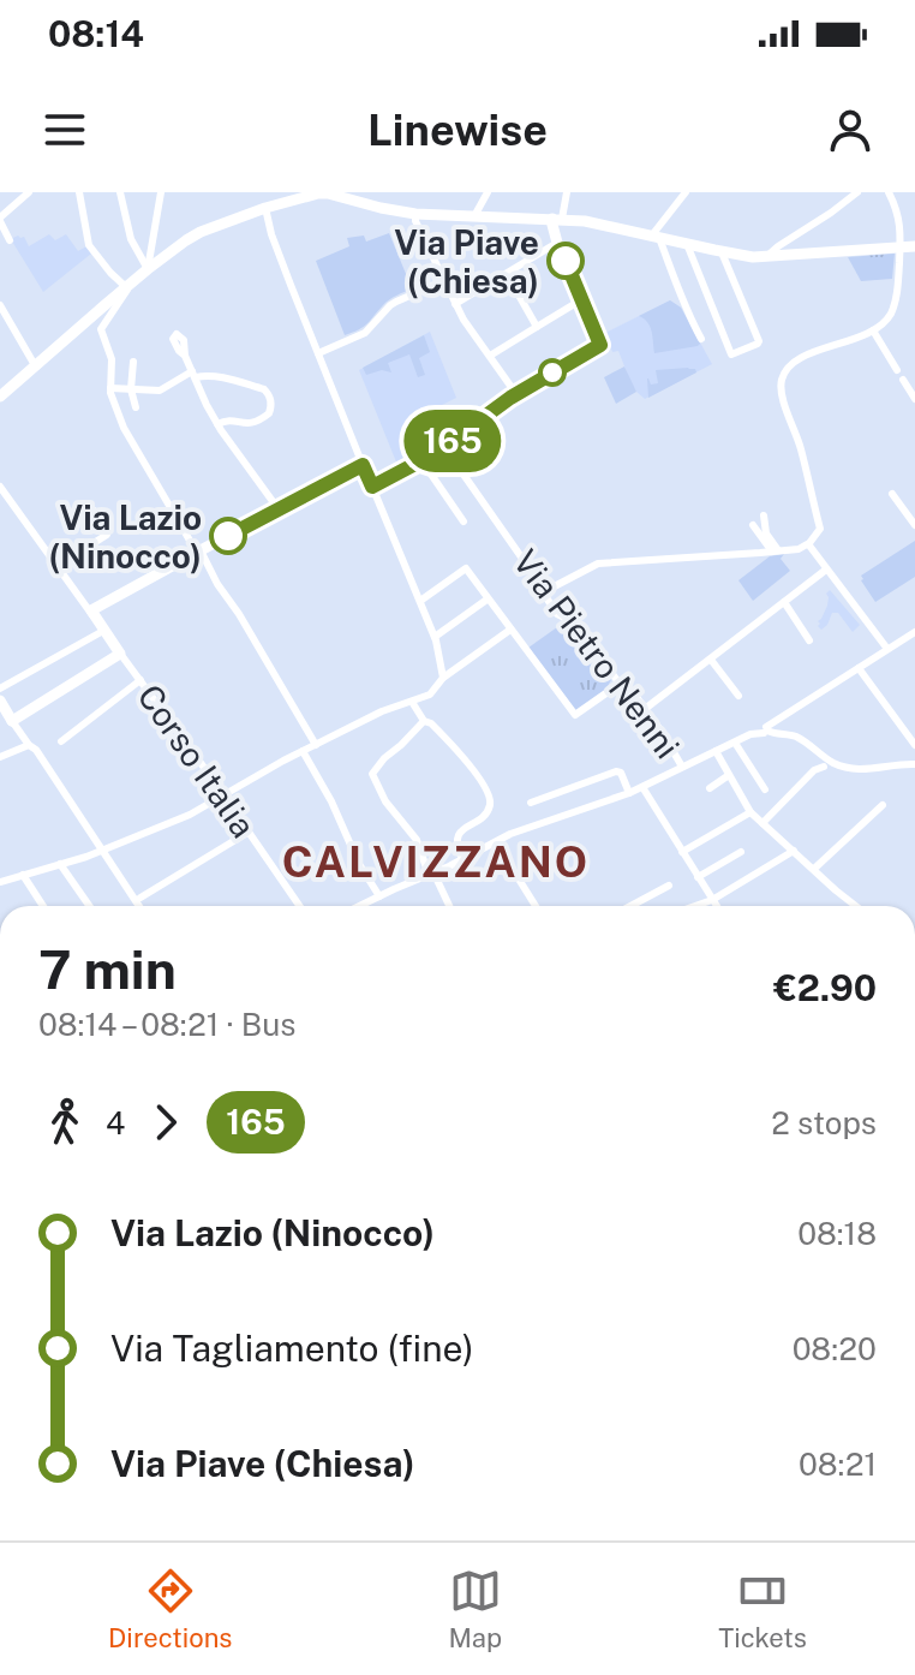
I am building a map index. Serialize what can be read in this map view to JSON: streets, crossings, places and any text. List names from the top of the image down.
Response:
{
  "streets": {
    "main road": ["Corso Italia"],
    "street": ["Via Pietro Nenni"]
  },
  "districts": ["CALVIZZANO"],
  "places": ["Via Piave (Chiesa)", "Via Lazio (Ninocco)"],
  "lines": ["bus line 165"],
  "page": {
    "status": "08:14",
    "header": "Linewise",
    "on_map": "165",
    "heading": ["7 min", "08:14 – 08:21 · Bus", "€2.90"],
    "legs": ["4", "165", "2 stops"],
    "list": [
      {
        "name": "Via Lazio (Ninocco)",
        "value": "08:18"
      },
      {
        "name": "Via Tagliamento (fine)",
        "value": "08:20"
      },
      {
        "name": "Via Piave (Chiesa)",
        "value": "08:21"
      }
    ],
    "tabs": ["Directions", "Map", "Tickets"]
  }
}
